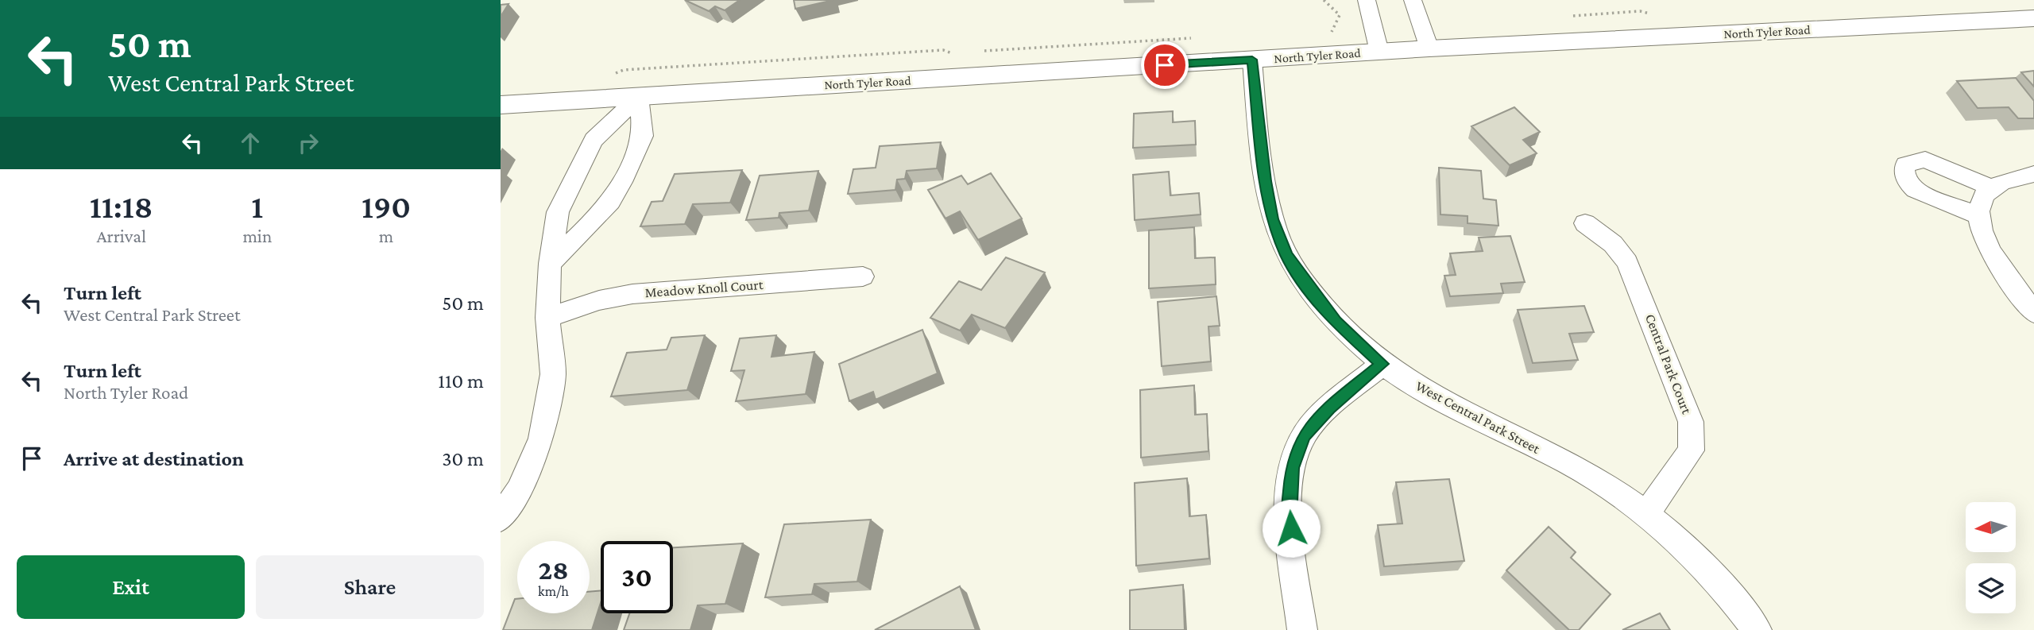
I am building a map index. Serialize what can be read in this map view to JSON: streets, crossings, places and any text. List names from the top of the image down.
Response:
{
  "streets": {
    "main road": ["North Tyler Road"],
    "street": ["Meadow Knoll Court", "Central Park Court", "West Central Park Street"]
  },
  "crossings": [
    ["North Tyler Road", "West Central Park Street"],
    ["Central Park Court", "West Central Park Street"]
  ],
  "north": "left",
  "page": {
    "turn": ["50 m", "West Central Park Street"],
    "eta": [
      "11:18",
      "Arrival",
      "1",
      "min",
      "190",
      "m"
    ],
    "list": [
      {
        "name": "Turn left",
        "note": "West Central Park Street",
        "value": "50 m"
      },
      {
        "name": "Turn left",
        "note": "North Tyler Road",
        "value": "110 m"
      },
      {
        "name": "Arrive at destination",
        "value": "30 m"
      }
    ],
    "speed": "28 km/h",
    "limit": "30",
    "buttons": ["Exit", "Share"]
  }
}
